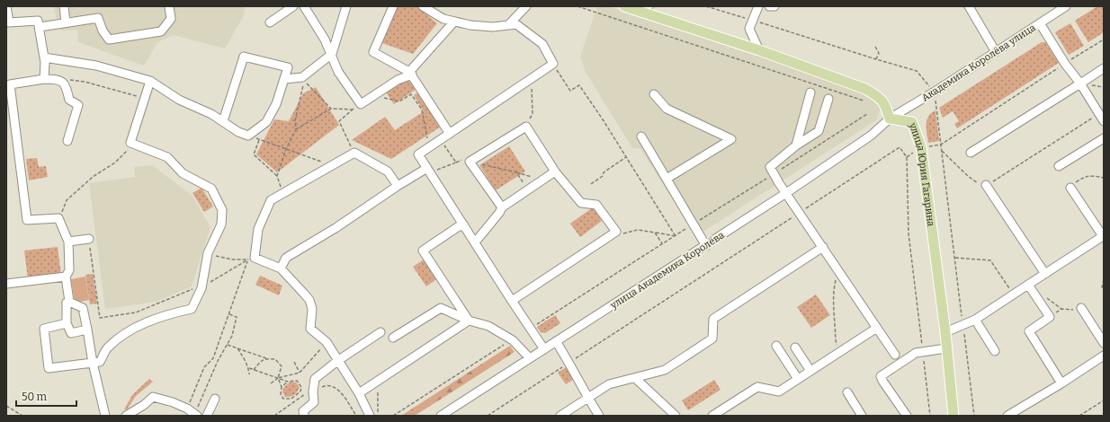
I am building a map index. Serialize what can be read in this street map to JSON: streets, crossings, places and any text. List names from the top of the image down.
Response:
{
  "streets": {
    "main road": ["улица Юрия Гагарина"],
    "street": ["Академика Королёва улица", "улица Академика Королёва"]
  },
  "crossings": [
    ["Академика Королёва улица", "улица Юрия Гагарина"],
    ["Академика Королёва улица", "улица Академика Королёва"],
    ["улица Юрия Гагарина", "улица Академика Королёва"]
  ],
  "scale_bar": "50 m"
}
